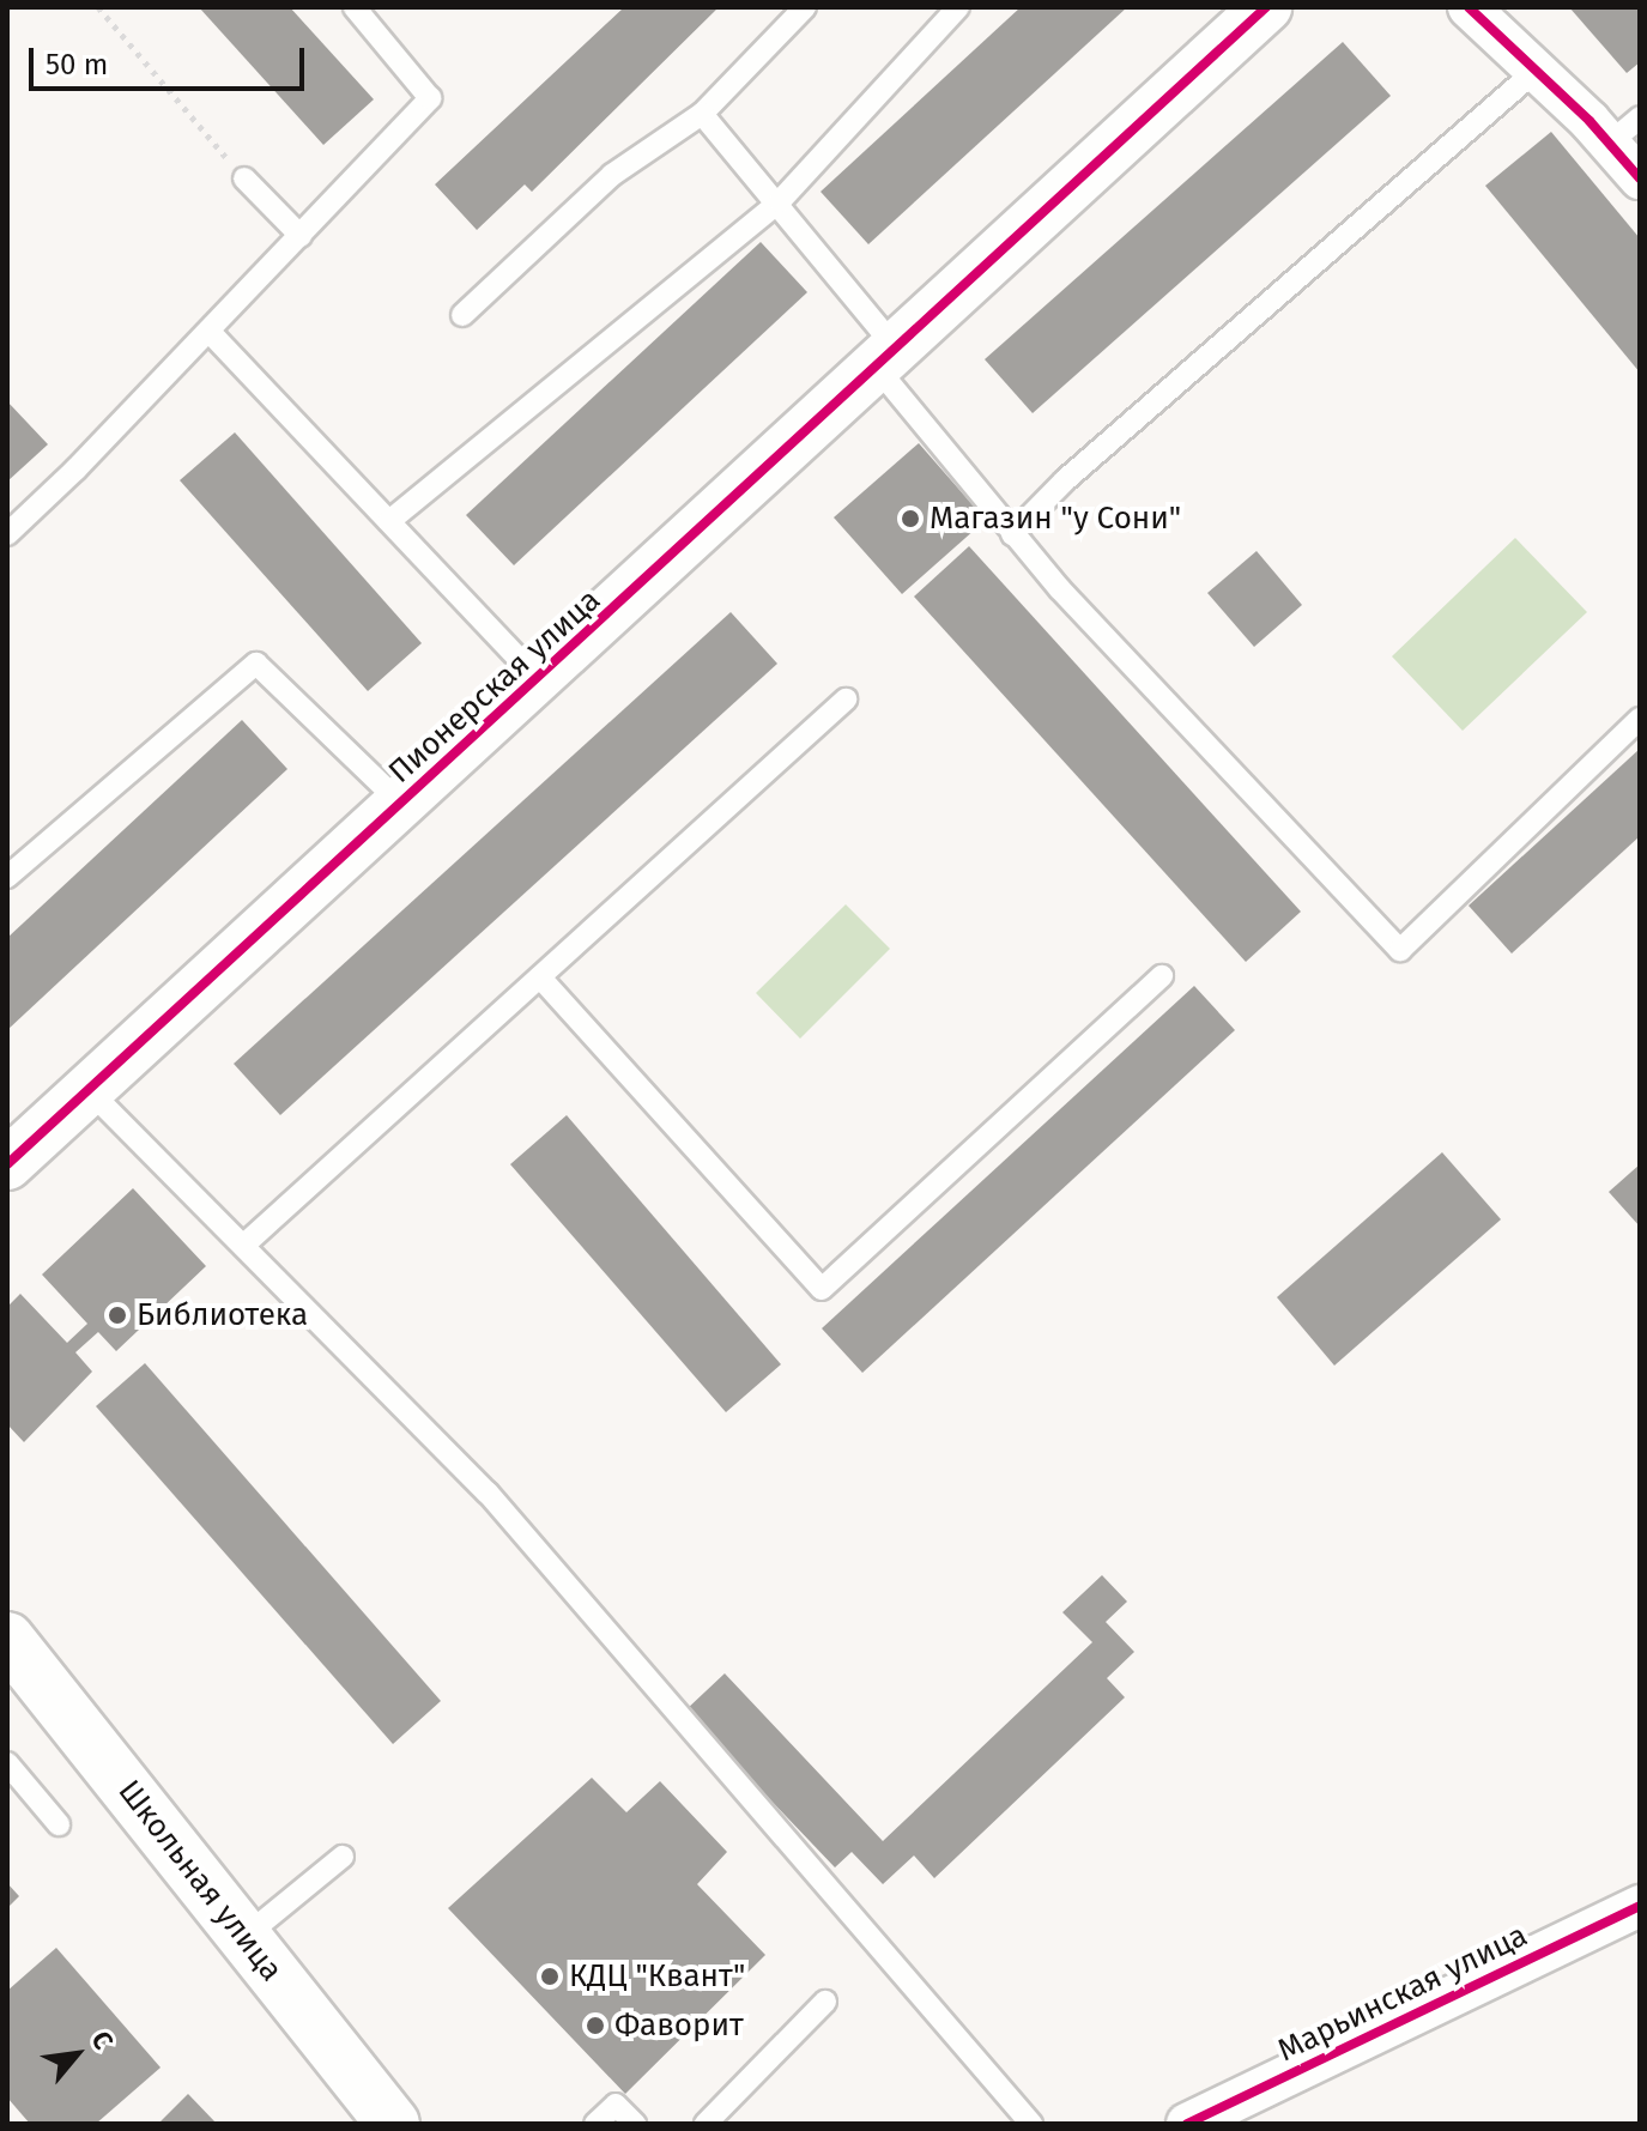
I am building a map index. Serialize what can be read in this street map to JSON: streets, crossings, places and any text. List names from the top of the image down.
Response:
{
  "streets": {
    "main road": ["Школьная улица"],
    "street": ["Пионерская улица", "Марьинская улица"]
  },
  "places": [
    "Магазин \"у Сони\"",
    "Библиотека",
    "КДЦ \"Квант\"",
    "Фаворит"
  ],
  "scale_bar": "50 m",
  "north": "top right"
}
